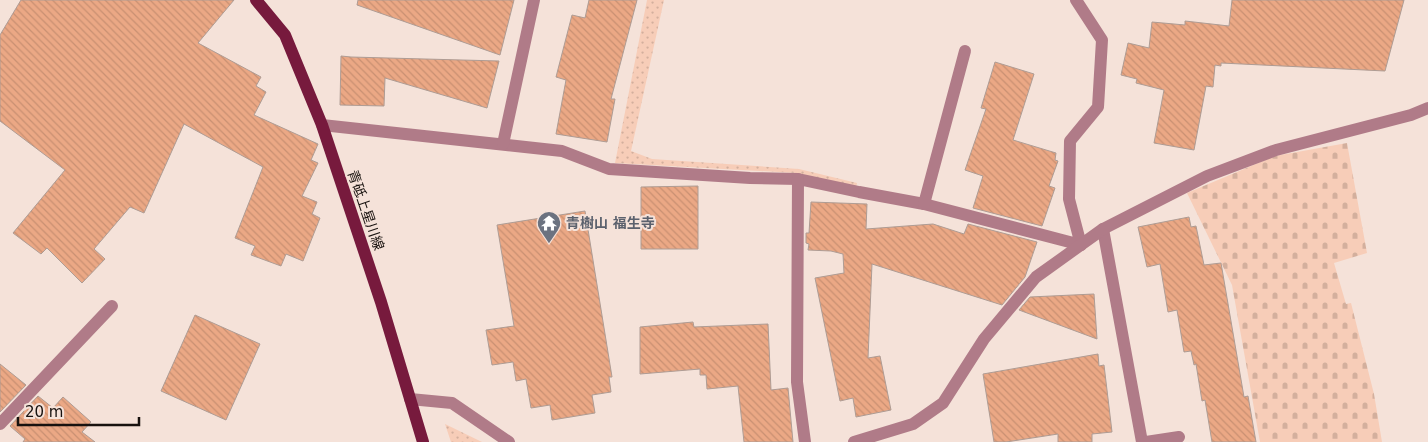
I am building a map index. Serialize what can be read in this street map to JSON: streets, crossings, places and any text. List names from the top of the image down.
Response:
{
  "streets": {
    "main road": ["青砥上星川線"]
  },
  "places": {
    "temple": ["青樹山 福生寺"]
  },
  "scale_bar": "20 m"
}
